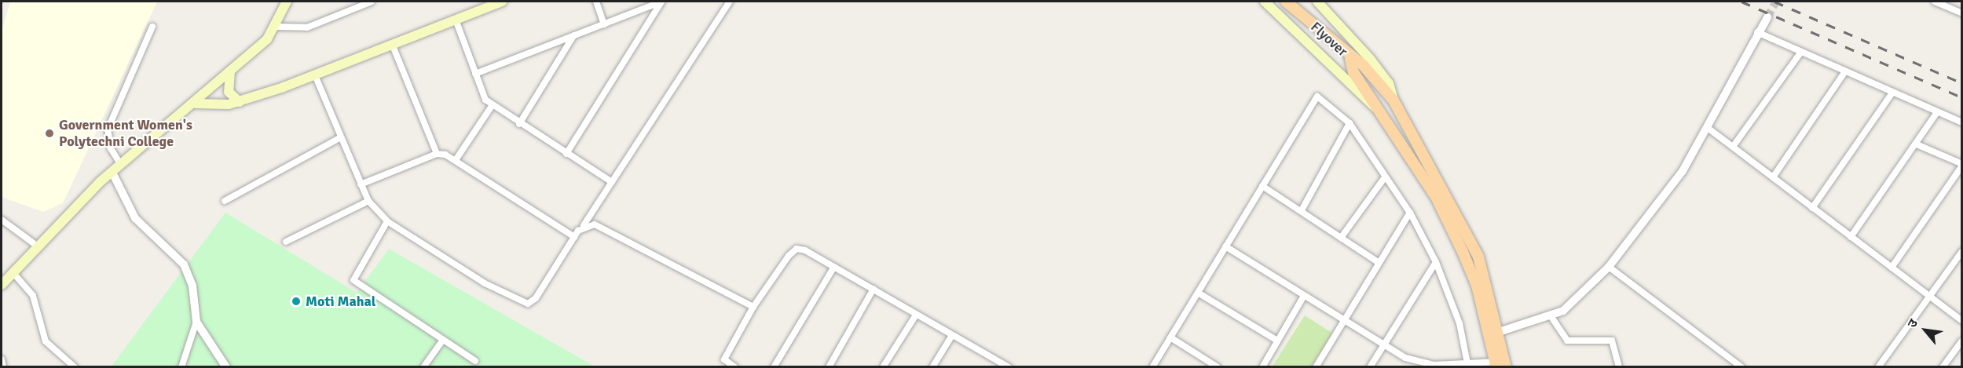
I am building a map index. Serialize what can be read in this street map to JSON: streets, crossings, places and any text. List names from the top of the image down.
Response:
{
  "streets": {
    "main road": ["Flyover"]
  },
  "places": ["Government Women's Polytechni College", "Moti Mahal"],
  "north": "top left"
}
